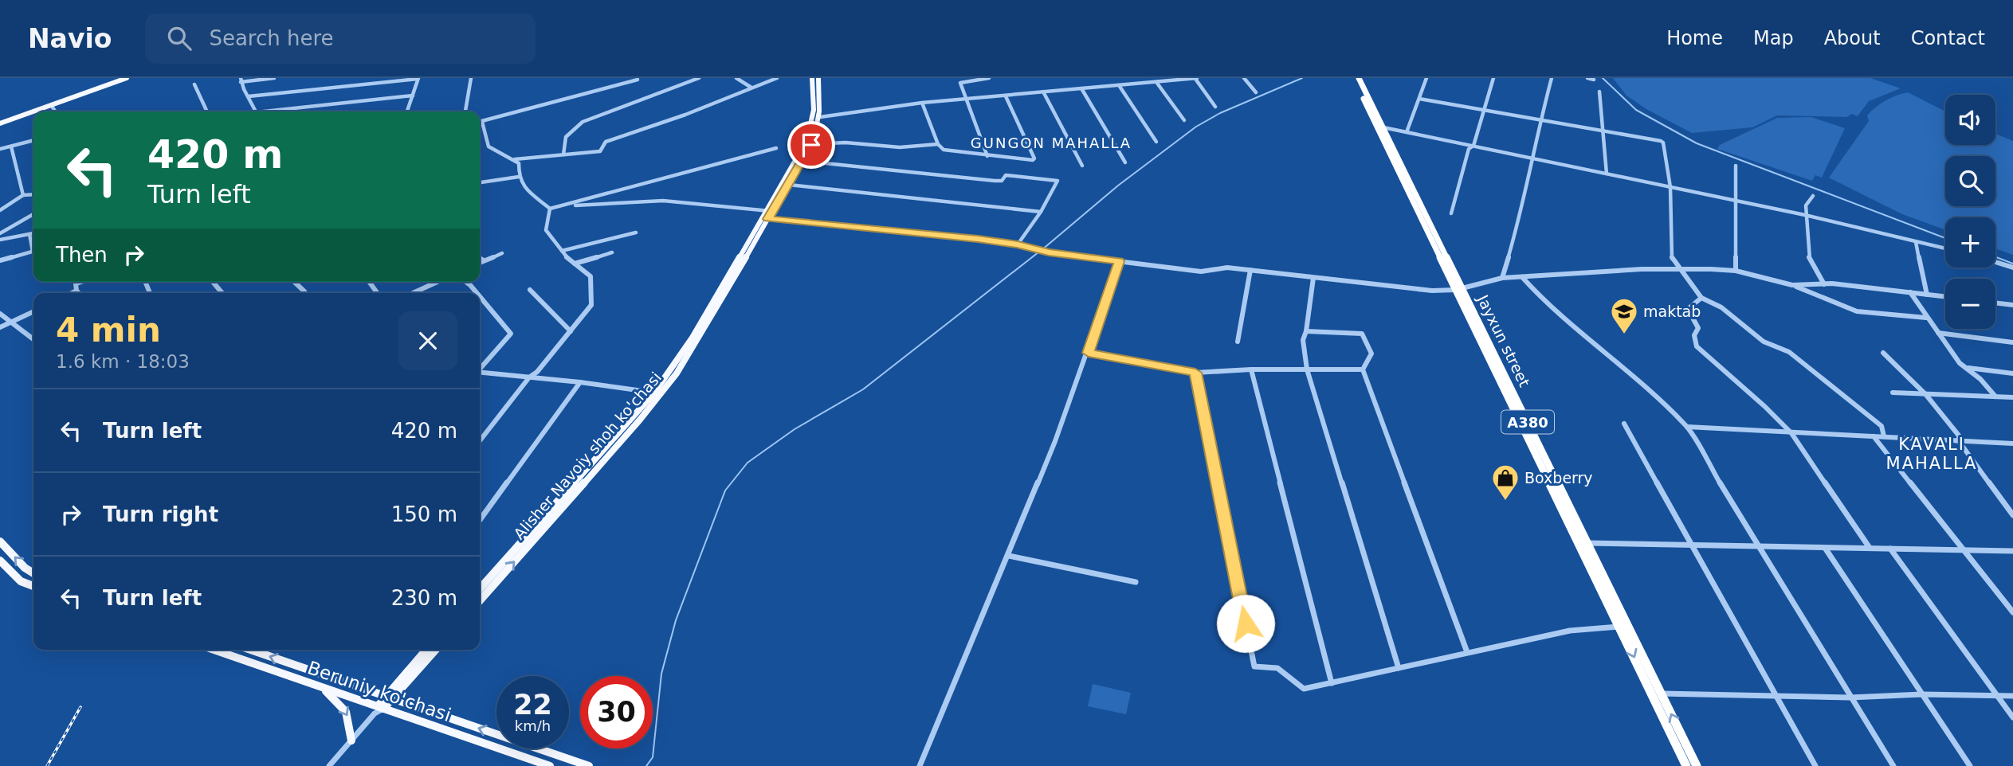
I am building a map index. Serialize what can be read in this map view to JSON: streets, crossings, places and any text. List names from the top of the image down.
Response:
{
  "streets": {
    "highway": ["Jayxun street", "A380"],
    "main road": ["Alisher Navoiy shoh ko'chasi", "Beruniy ko'chasi"]
  },
  "districts": ["GUNGON MAHALLA", "KAVALI MAHALLA"],
  "places": {
    "school or university": ["maktab"],
    "shop": ["Boxberry"]
  },
  "page": {
    "header": "Navio",
    "search": "Search here",
    "nav": [
      "Home",
      "Map",
      "About",
      "Contact"
    ],
    "map_buttons": ["+", "−"],
    "turn": ["420 m", "Turn left"],
    "then": "Then",
    "heading": ["4 min", "1.6 km · 18:03"],
    "list": [
      {
        "name": "Turn left",
        "value": "420 m"
      },
      {
        "name": "Turn right",
        "value": "150 m"
      },
      {
        "name": "Turn left",
        "value": "230 m"
      }
    ],
    "speed": "22 km/h",
    "limit": "30"
  }
}
